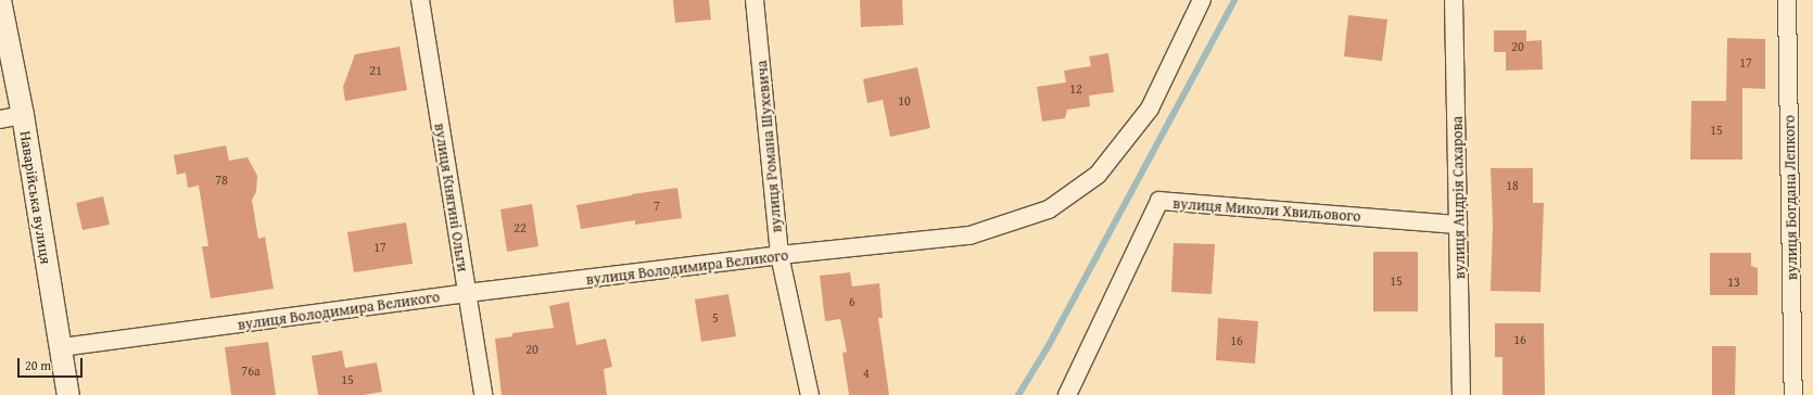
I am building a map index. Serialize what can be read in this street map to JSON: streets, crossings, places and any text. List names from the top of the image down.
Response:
{
  "streets": {
    "street": [
      "вулиця Романа Шухевича",
      "Наварійська вулиця",
      "вулиця Княгині Ольги",
      "вулиця Андрія Сахарова",
      "вулиця Богдана Лепкого",
      "вулиця Миколи Хвильового",
      "вулиця Володимира Великого"
    ]
  },
  "crossings": [
    ["вулиця Романа Шухевича", "вулиця Володимира Великого"],
    ["Наварійська вулиця", "вулиця Володимира Великого"],
    ["вулиця Княгині Ольги", "вулиця Володимира Великого"],
    ["вулиця Андрія Сахарова", "вулиця Миколи Хвильового"]
  ],
  "house_numbers": [
    "20",
    "17",
    "21",
    "12",
    "10",
    "15",
    "78",
    "18",
    "7",
    "22",
    "17",
    "15",
    "13",
    "6",
    "5",
    "16",
    "16",
    "20",
    "76а",
    "4",
    "15"
  ],
  "scale_bar": "20 m"
}
